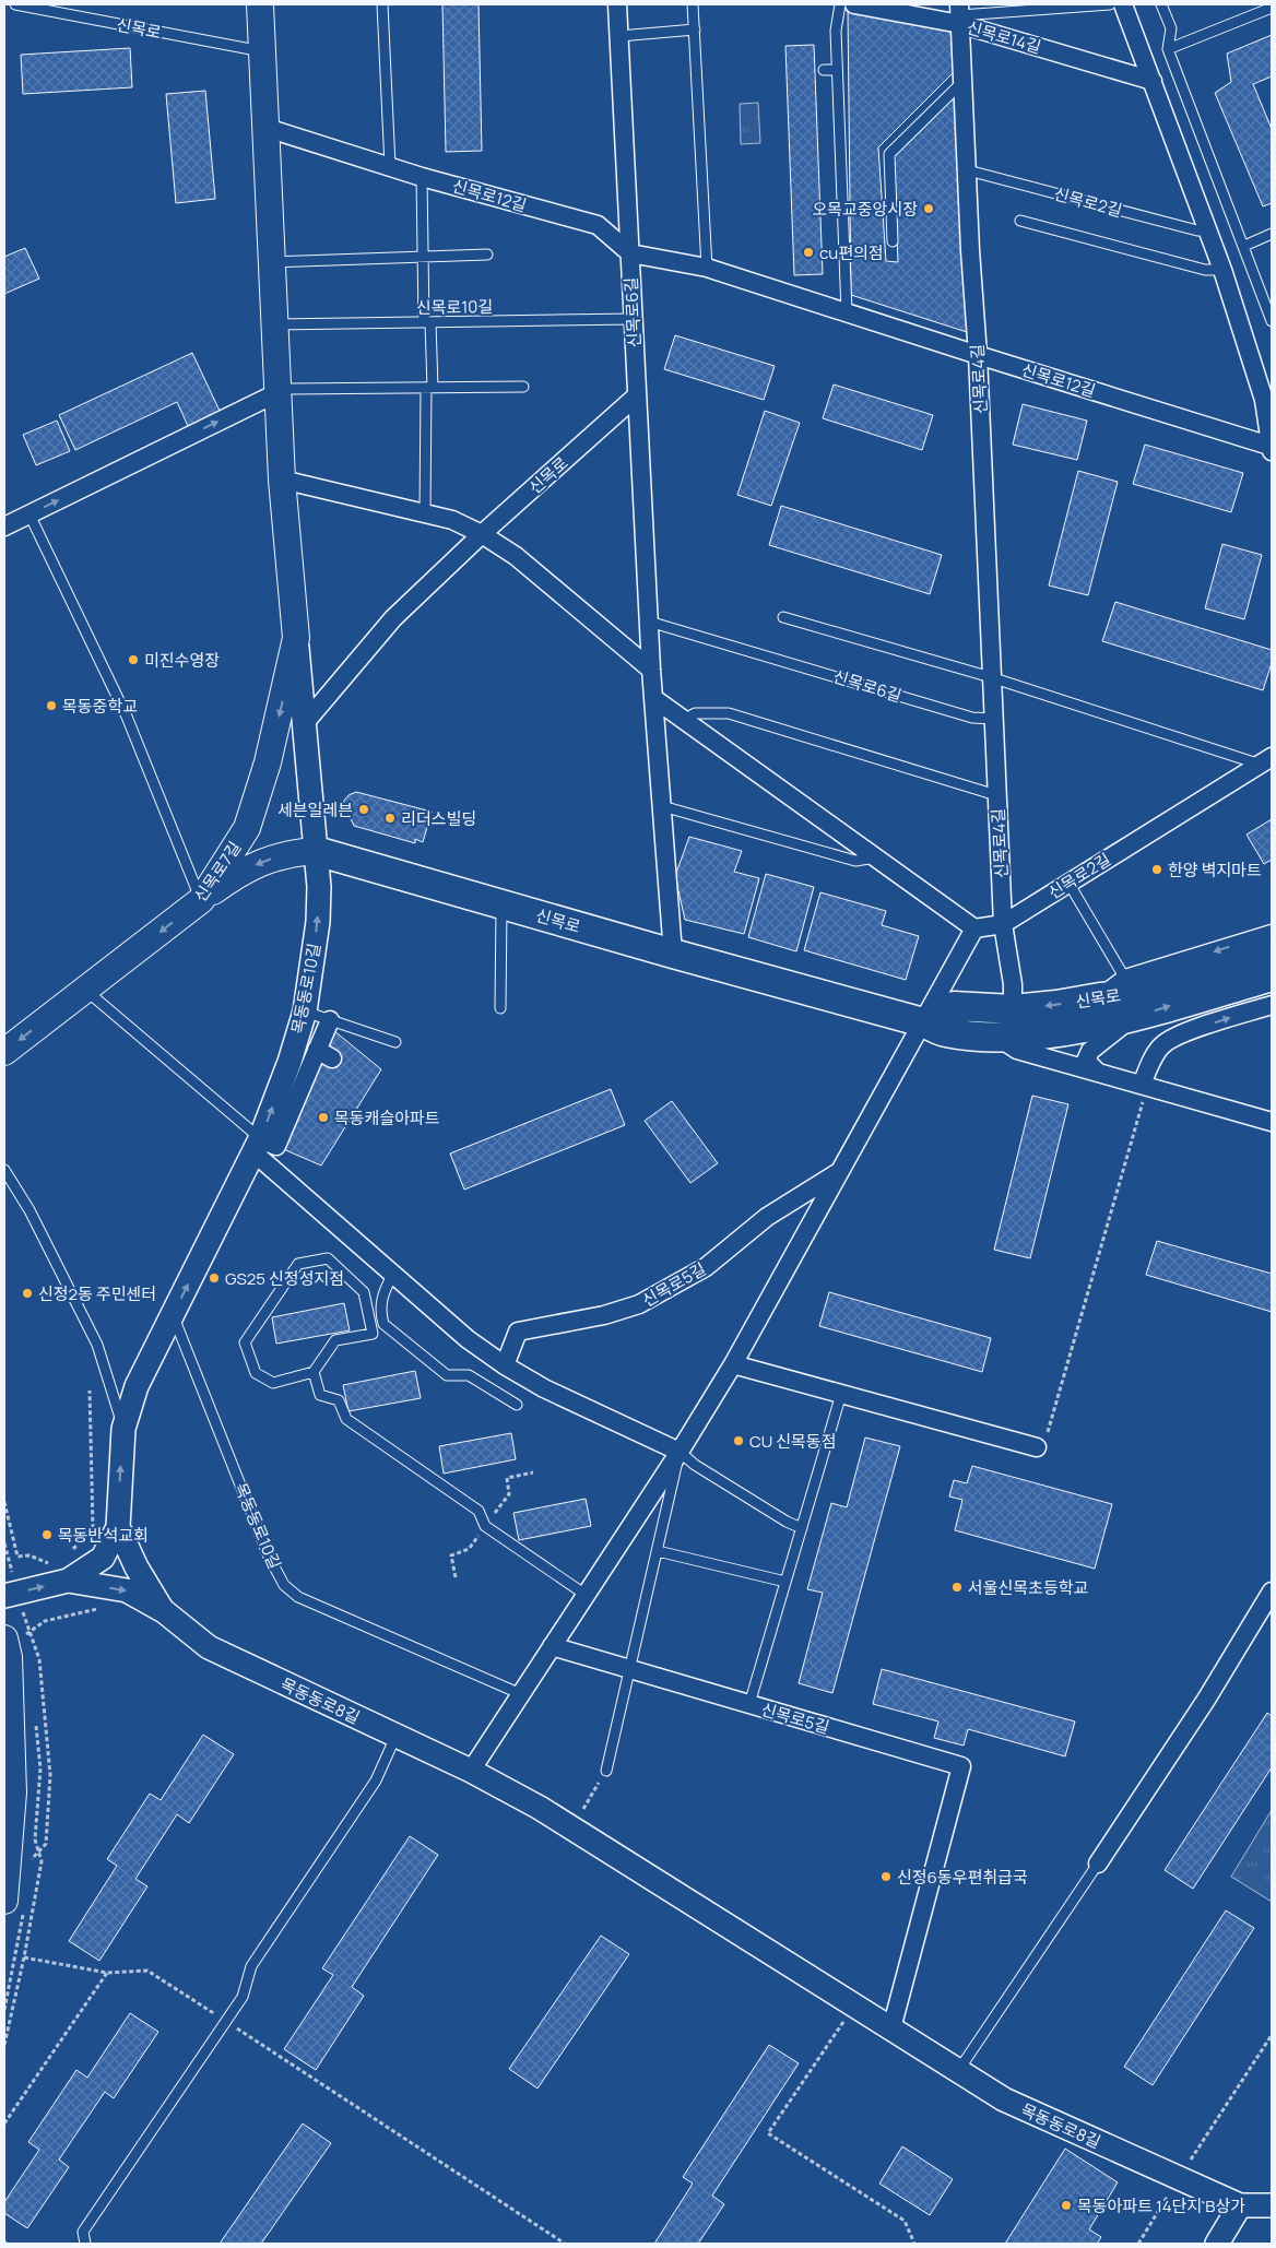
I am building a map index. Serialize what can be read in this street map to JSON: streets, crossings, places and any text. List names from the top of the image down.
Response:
{
  "streets": {
    "main road": ["신목로", "신목로7길"],
    "street": [
      "신목로14길",
      "신목로12길",
      "신목로2길",
      "신목로6길",
      "신목로4길",
      "목동동로10길",
      "신목로5길",
      "목동동로8길"
    ],
    "lane": ["신목로10길"]
  },
  "crossings": [
    ["신목로", "신목로6길"],
    ["신목로", "신목로4길"],
    ["신목로", "목동동로10길"],
    ["신목로", "신목로5길"],
    ["신목로14길", "신목로4길"],
    ["신목로12길", "신목로6길"],
    ["신목로12길", "신목로4길"],
    ["신목로2길", "신목로4길"],
    ["신목로10길", "신목로6길"],
    ["신목로6길", "신목로4길"],
    ["목동동로10길", "신목로5길"],
    ["목동동로10길", "목동동로8길"],
    ["신목로5길", "목동동로8길"]
  ],
  "one_way": ["신목로7길", "목동동로10길"],
  "places": [
    "오목교중앙시장",
    "cu편의점",
    "미진수영장",
    "목동중학교",
    "세븐일레븐",
    "리더스빌딩",
    "한양 벽지마트",
    "목동캐슬아파트",
    "GS25 신정성지점",
    "신정2동 주민센터",
    "CU 신목동점",
    "목동반석교회",
    "서울신목초등학교",
    "신정6동우편취급국",
    "목동아파트 14단지 B상가"
  ]
}
